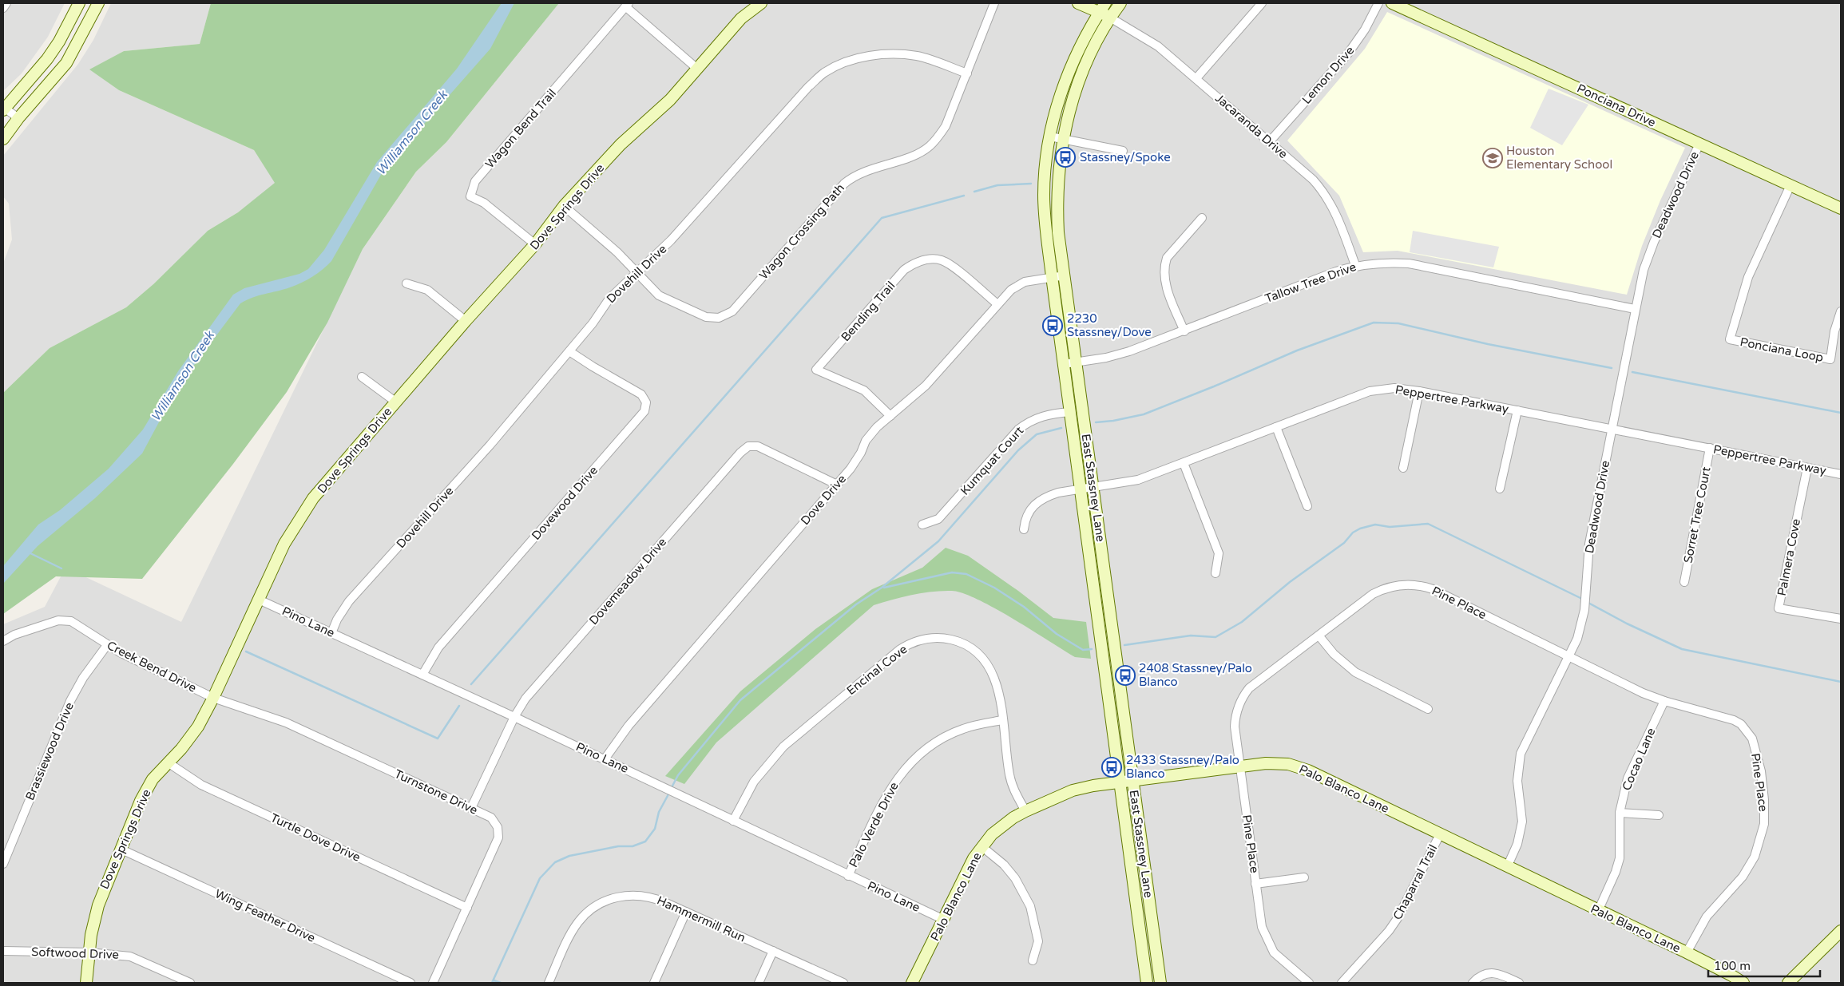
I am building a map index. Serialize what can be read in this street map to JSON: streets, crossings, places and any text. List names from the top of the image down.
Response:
{
  "streets": {
    "street": [
      "Lemon Drive",
      "Ponciana Drive",
      "Jacaranda Drive",
      "Wagon Bend Trail",
      "Deadwood Drive",
      "Dove Springs Drive",
      "Wagon Crossing Path",
      "Dovehill Drive",
      "Tallow Tree Drive",
      "Bending Trail",
      "Ponciana Loop",
      "Peppertree Parkway",
      "Kumquat Court",
      "East Stassney Lane",
      "Dove Drive",
      "Dovewood Drive",
      "Sorret Tree Court",
      "Palmera Cove",
      "Dovemeadow Drive",
      "Pine Place",
      "Pino Lane",
      "Creek Bend Drive",
      "Encinal Cove",
      "Brassiewood Drive",
      "Cocao Lane",
      "Palo Blanco Lane",
      "Turnstone Drive",
      "Palo Verde Drive",
      "Turtle Dove Drive",
      "Chaparral Trail",
      "Wing Feather Drive",
      "Hammermill Run",
      "Softwood Drive"
    ]
  },
  "crossings": [
    ["Lemon Drive", "Jacaranda Drive"],
    ["Ponciana Drive", "Deadwood Drive"],
    ["Ponciana Drive", "Ponciana Loop"],
    ["Jacaranda Drive", "Tallow Tree Drive"],
    ["Jacaranda Drive", "East Stassney Lane"],
    ["Wagon Bend Trail", "Dove Springs Drive"],
    ["Deadwood Drive", "Tallow Tree Drive"],
    ["Deadwood Drive", "Peppertree Parkway"],
    ["Deadwood Drive", "Pine Place"],
    ["Deadwood Drive", "Palo Blanco Lane"],
    ["Dove Springs Drive", "Wagon Crossing Path"],
    ["Dove Springs Drive", "Pino Lane"],
    ["Dove Springs Drive", "Creek Bend Drive"],
    ["Dove Springs Drive", "Turnstone Drive"],
    ["Dove Springs Drive", "Turtle Dove Drive"],
    ["Dove Springs Drive", "Wing Feather Drive"],
    ["Dove Springs Drive", "Softwood Drive"],
    ["Wagon Crossing Path", "Dovehill Drive"],
    ["Dovehill Drive", "Dovewood Drive"],
    ["Dovehill Drive", "Pino Lane"],
    ["Tallow Tree Drive", "East Stassney Lane"],
    ["Bending Trail", "Dove Drive"],
    ["Peppertree Parkway", "East Stassney Lane"],
    ["Peppertree Parkway", "Sorret Tree Court"],
    ["Peppertree Parkway", "Palmera Cove"],
    ["Kumquat Court", "East Stassney Lane"],
    ["East Stassney Lane", "Dove Drive"],
    ["East Stassney Lane", "Palo Blanco Lane"],
    ["Dove Drive", "Dovemeadow Drive"],
    ["Dove Drive", "Pino Lane"],
    ["Dovewood Drive", "Pino Lane"],
    ["Dovemeadow Drive", "Pino Lane"],
    ["Dovemeadow Drive", "Turnstone Drive"],
    ["Pine Place", "Cocao Lane"],
    ["Pine Place", "Palo Blanco Lane"],
    ["Pino Lane", "Encinal Cove"],
    ["Pino Lane", "Palo Blanco Lane"],
    ["Pino Lane", "Palo Verde Drive"],
    ["Creek Bend Drive", "Brassiewood Drive"],
    ["Creek Bend Drive", "Turnstone Drive"],
    ["Encinal Cove", "Palo Blanco Lane"],
    ["Encinal Cove", "Palo Verde Drive"],
    ["Cocao Lane", "Palo Blanco Lane"],
    ["Palo Blanco Lane", "Chaparral Trail"],
    ["Turnstone Drive", "Turtle Dove Drive"]
  ],
  "water": ["Williamson Creek"],
  "places": {
    "bus stop": [
      "Stassney/Spoke",
      "2230 Stassney/Dove",
      "2408 Stassney/Palo Blanco",
      "2433 Stassney/Palo Blanco"
    ],
    "school or university": ["Houston Elementary School"]
  },
  "scale_bar": "100 m"
}
